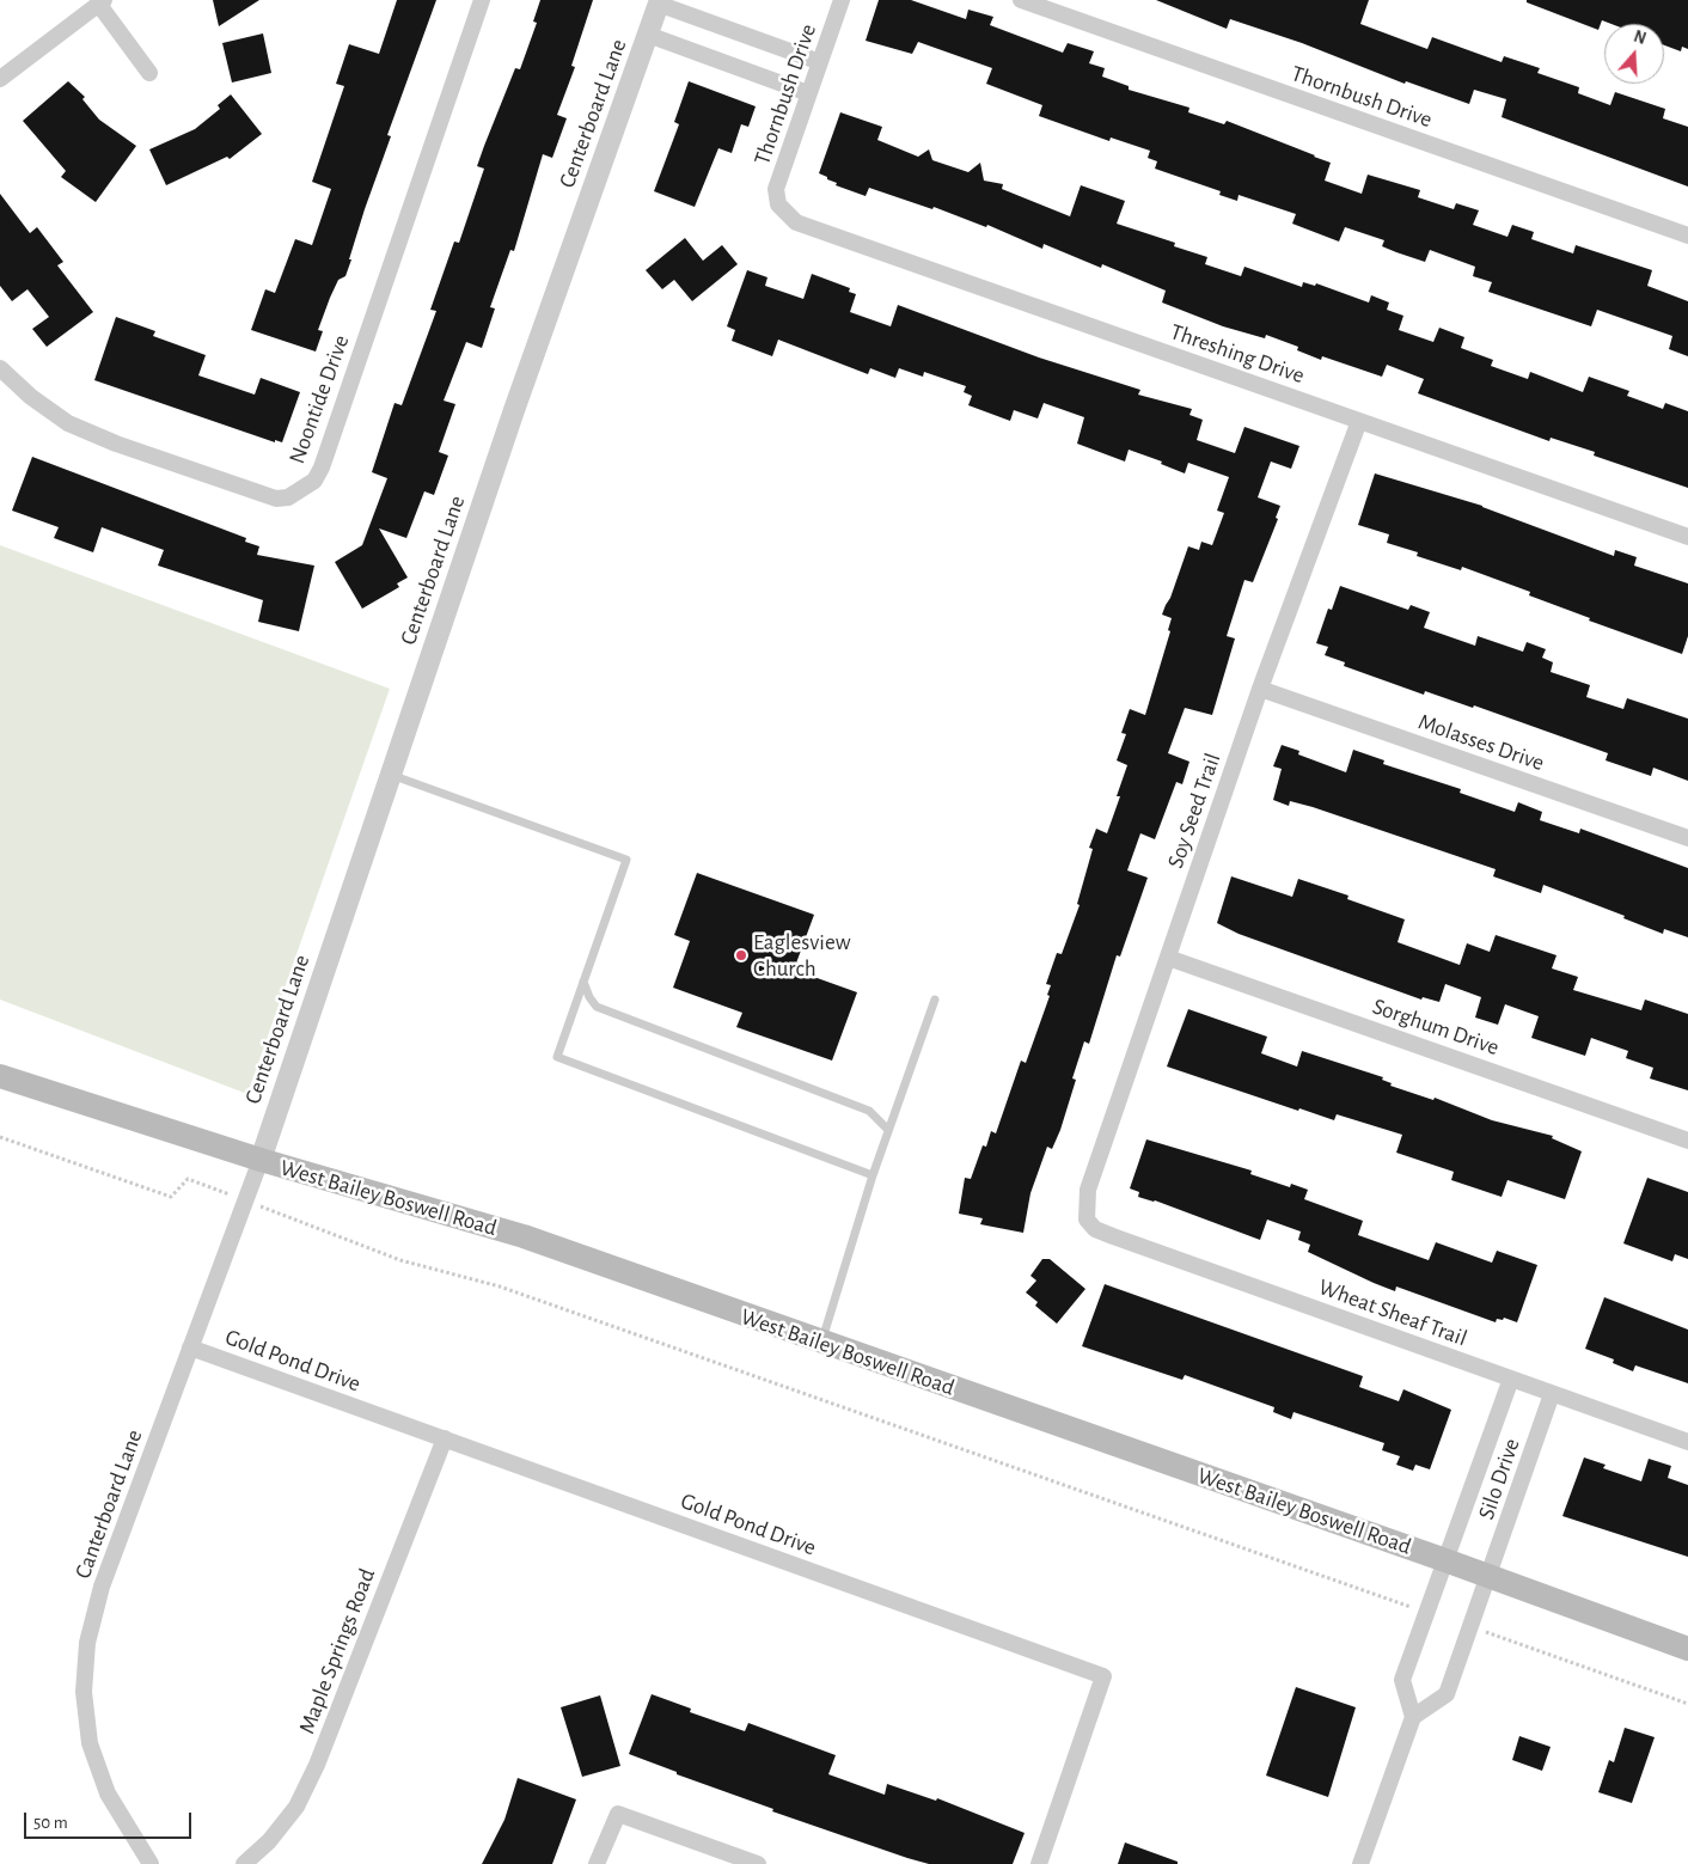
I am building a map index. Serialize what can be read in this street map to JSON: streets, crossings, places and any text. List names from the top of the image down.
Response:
{
  "streets": {
    "main road": ["West Bailey Boswell Road"],
    "street": [
      "Thornbush Drive",
      "Centerboard Lane",
      "Threshing Drive",
      "Noontide Drive",
      "Molasses Drive",
      "Soy Seed Trail",
      "Sorghum Drive",
      "Wheat Sheaf Trail",
      "Gold Pond Drive",
      "Silo Drive",
      "Canterboard Lane",
      "Maple Springs Road"
    ]
  },
  "crossings": [
    ["Thornbush Drive", "Threshing Drive"],
    ["Centerboard Lane", "West Bailey Boswell Road"],
    ["Centerboard Lane", "Canterboard Lane"],
    ["Threshing Drive", "Soy Seed Trail"],
    ["Molasses Drive", "Soy Seed Trail"],
    ["Soy Seed Trail", "Sorghum Drive"],
    ["Soy Seed Trail", "Wheat Sheaf Trail"],
    ["West Bailey Boswell Road", "Silo Drive"],
    ["West Bailey Boswell Road", "Canterboard Lane"],
    ["Wheat Sheaf Trail", "Silo Drive"],
    ["Gold Pond Drive", "Canterboard Lane"],
    ["Gold Pond Drive", "Maple Springs Road"]
  ],
  "places": ["Eaglesview Church"],
  "scale_bar": "50 m",
  "north": "top"
}
